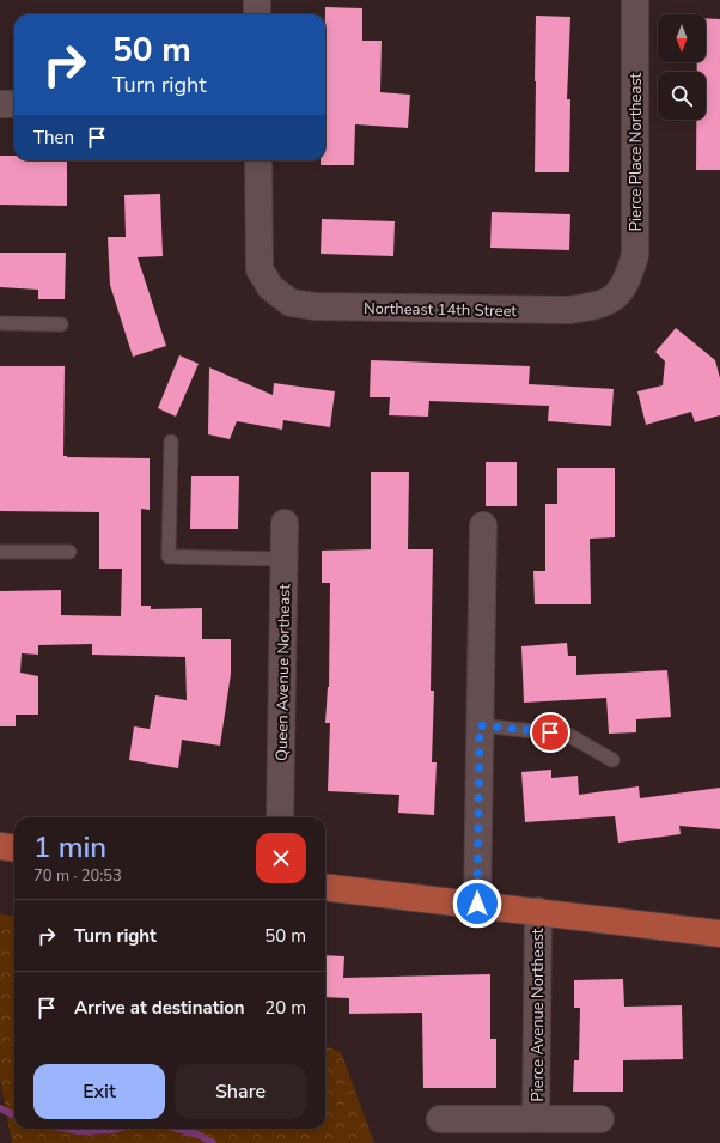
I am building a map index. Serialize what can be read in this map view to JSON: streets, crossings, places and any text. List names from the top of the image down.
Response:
{
  "streets": {
    "street": [
      "Pierce Place Northeast",
      "Northeast 14th Street",
      "Queen Avenue Northeast",
      "Pierce Avenue Northeast"
    ]
  },
  "crossings": [
    ["Pierce Place Northeast", "Northeast 14th Street"]
  ],
  "north": "bottom",
  "page": {
    "turn": ["50 m", "Turn right"],
    "then": "Then",
    "heading": ["1 min", "70 m · 20:53"],
    "list": [
      {
        "name": "Turn right",
        "value": "50 m"
      },
      {
        "name": "Arrive at destination",
        "value": "20 m"
      }
    ],
    "buttons": ["Exit", "Share"]
  }
}
